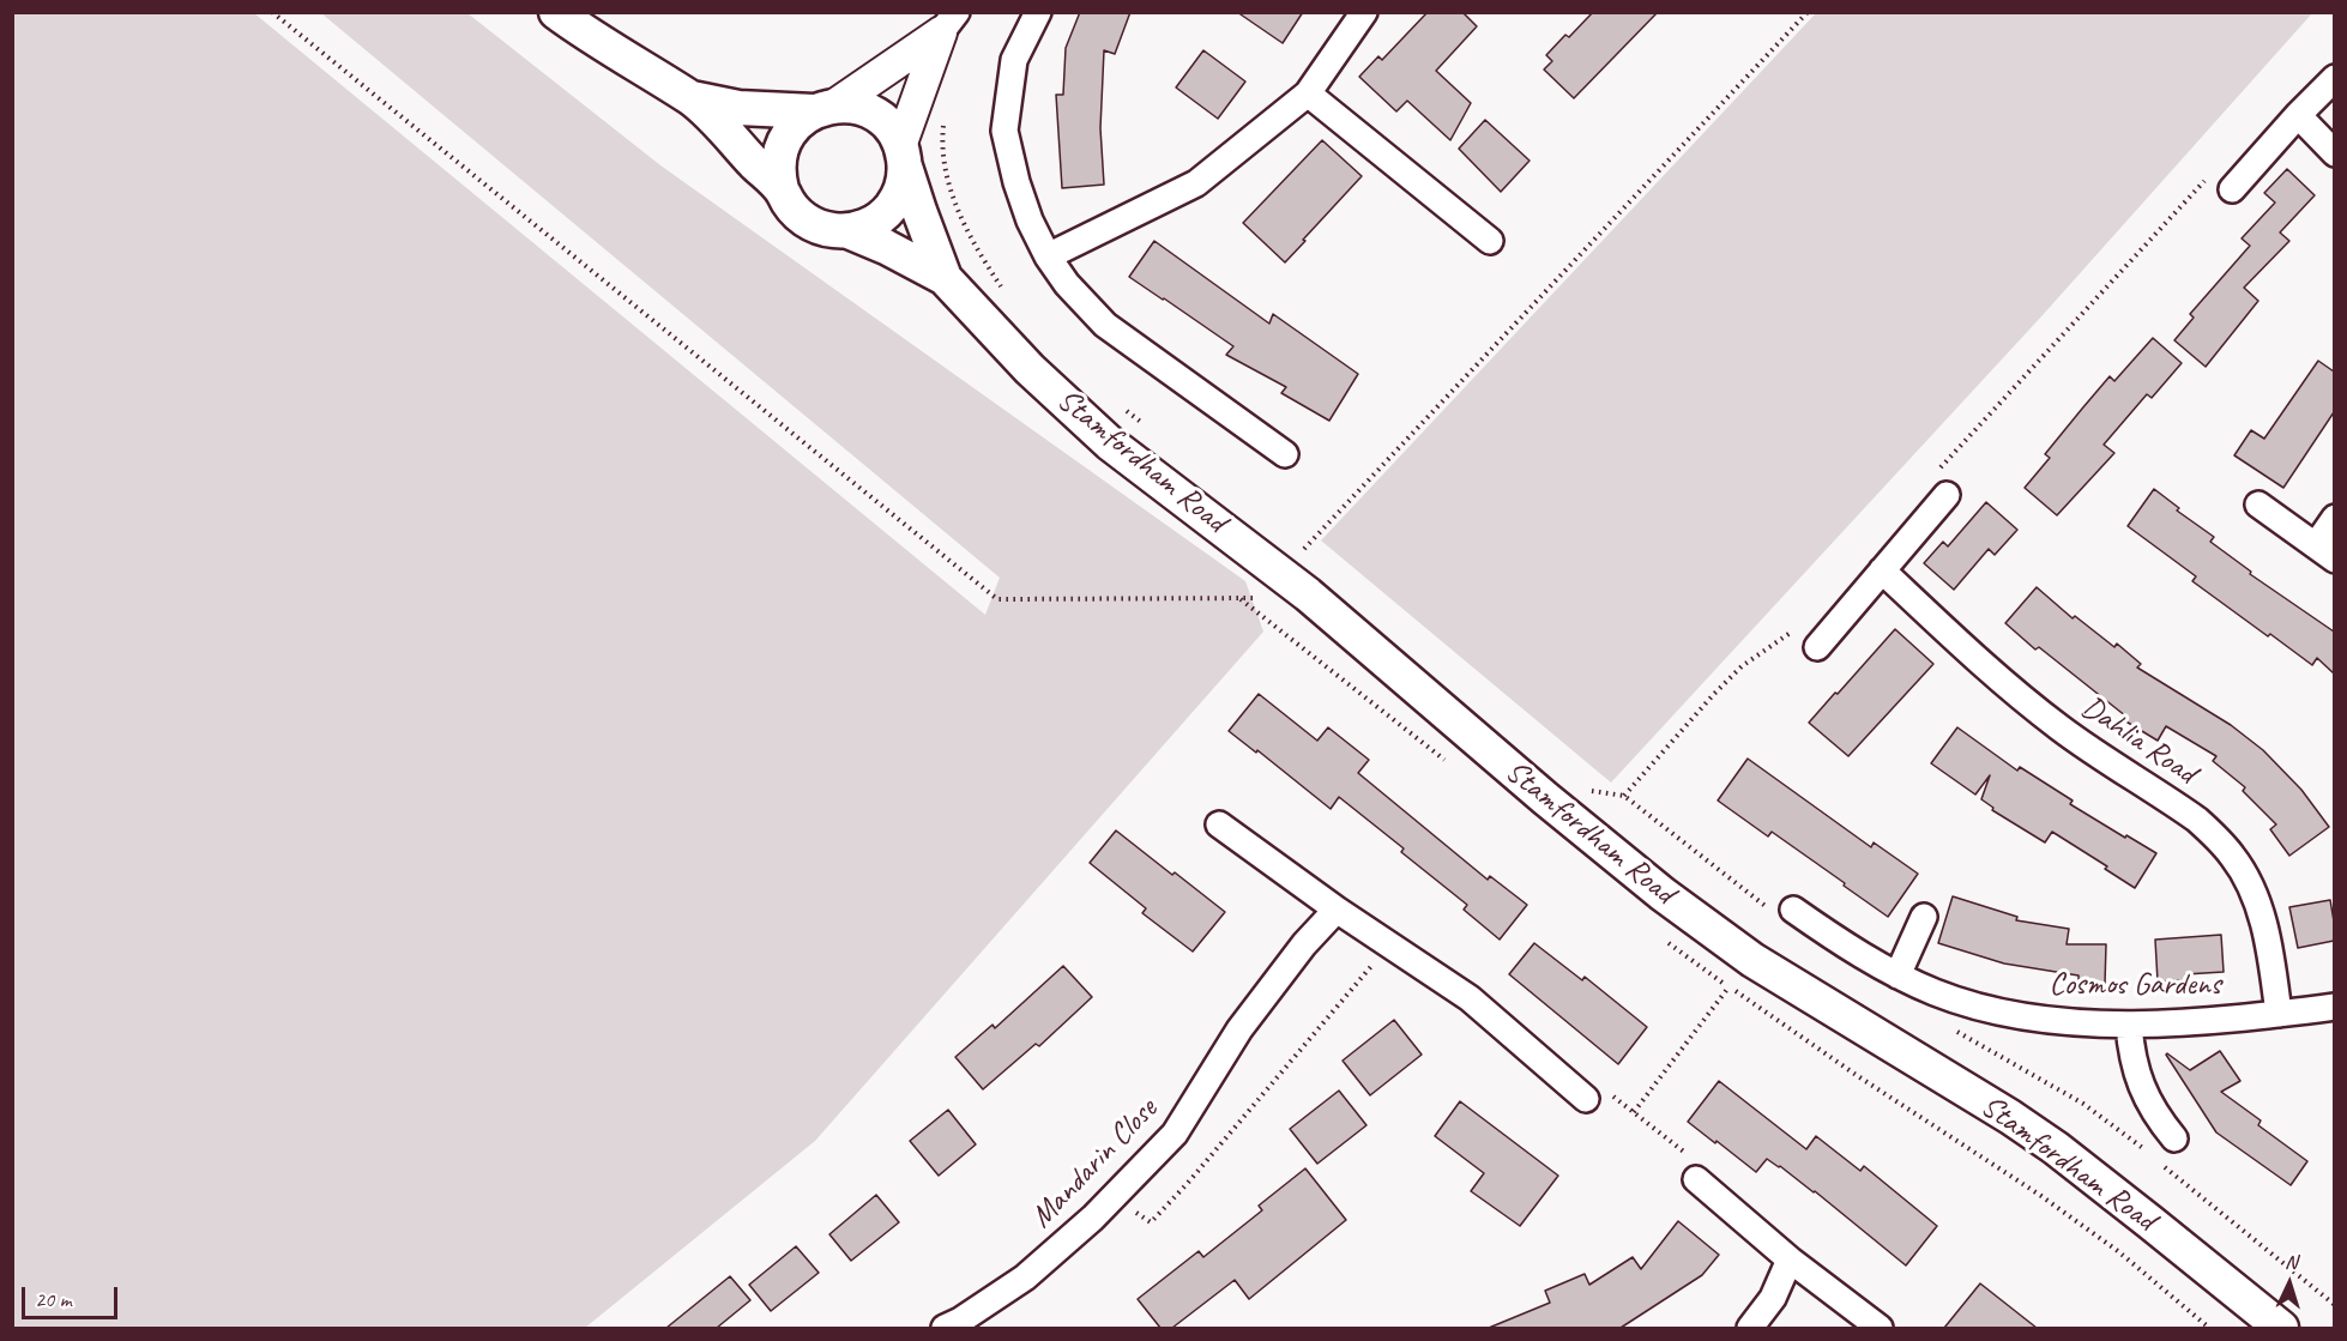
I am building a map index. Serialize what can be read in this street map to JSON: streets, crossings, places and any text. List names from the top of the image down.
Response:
{
  "streets": {
    "main road": ["Stamfordham Road"],
    "street": ["Dahlia Road", "Cosmos Gardens", "Mandarin Close"]
  },
  "crossings": [
    ["Dahlia Road", "Cosmos Gardens"]
  ],
  "scale_bar": "20 m",
  "north": "top"
}
